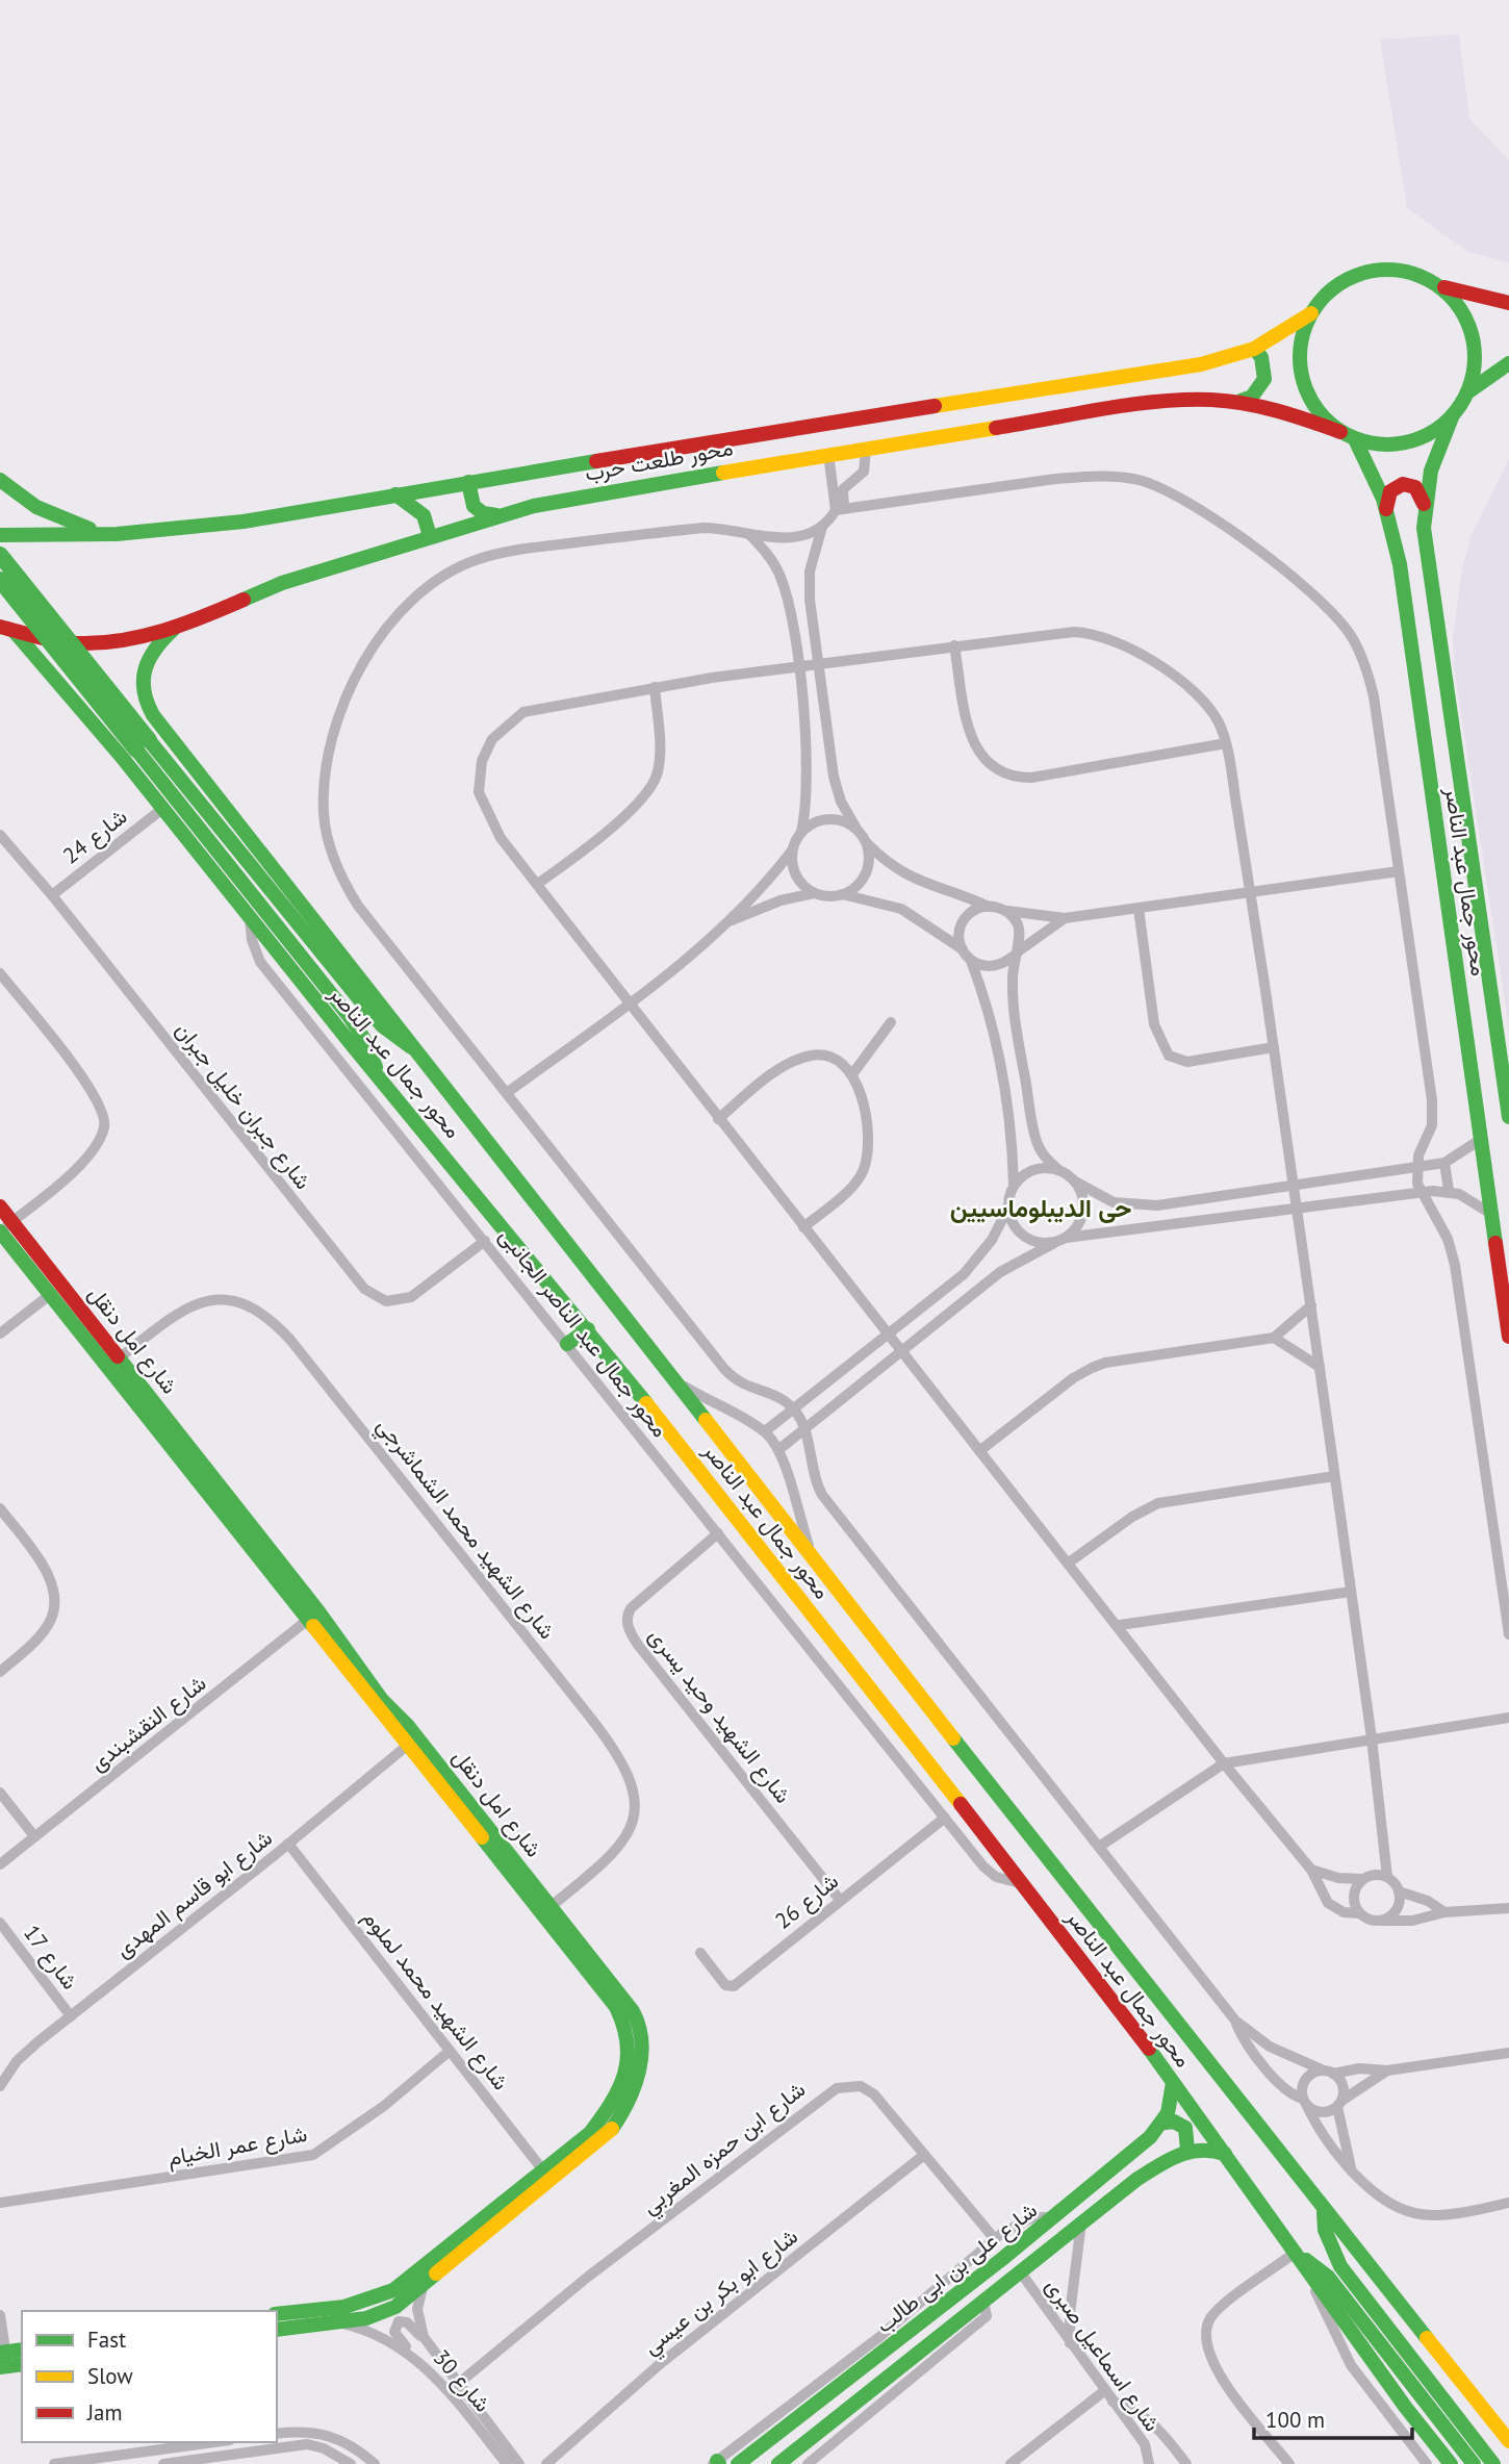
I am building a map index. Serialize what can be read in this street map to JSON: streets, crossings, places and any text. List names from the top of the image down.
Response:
{
  "streets": {
    "main road": [
      "محور طلعت حرب",
      "محور جمال عبد الناصر",
      "شارع امل دنقل",
      "شارع على بن ابى طالب"
    ],
    "street": [
      "شارع 24",
      "شارع جبران خليل جبران",
      "محور جمال عبد الناصر الجانبى",
      "شارع الشهيد محمد الشماشرجي",
      "شارع الشهيد وحيد يسرى",
      "شارع النقشبندى",
      "شارع ابو قاسم المهدى",
      "شارع 26",
      "شارع 17",
      "شارع الشهيد محمد لملوم",
      "شارع عمر الخيام",
      "شارع ابن حمزه المغربي",
      "شارع ابو بكر بن عيسي",
      "شارع اسماعيل صبرى",
      "شارع 30"
    ]
  },
  "crossings": [
    ["محور طلعت حرب", "محور جمال عبد الناصر"],
    ["شارع 24", "محور جمال عبد الناصر"],
    ["شارع 24", "شارع جبران خليل جبران"],
    ["محور جمال عبد الناصر", "محور جمال عبد الناصر الجانبى"],
    ["شارع جبران خليل جبران", "محور جمال عبد الناصر الجانبى"],
    ["محور جمال عبد الناصر الجانبى", "شارع الشهيد وحيد يسرى"],
    ["محور جمال عبد الناصر الجانبى", "شارع 26"],
    ["شارع امل دنقل", "شارع الشهيد محمد الشماشرجي"],
    ["شارع امل دنقل", "شارع النقشبندى"],
    ["شارع امل دنقل", "شارع ابو قاسم المهدى"],
    ["شارع امل دنقل", "شارع الشهيد محمد لملوم"],
    ["شارع امل دنقل", "شارع 30"],
    ["شارع الشهيد وحيد يسرى", "شارع 26"],
    ["شارع ابو قاسم المهدى", "شارع 17"],
    ["شارع ابو قاسم المهدى", "شارع الشهيد محمد لملوم"],
    ["شارع الشهيد محمد لملوم", "شارع عمر الخيام"],
    ["شارع ابن حمزه المغربي", "شارع ابو بكر بن عيسي"],
    ["شارع ابن حمزه المغربي", "شارع 30"],
    ["شارع على بن ابى طالب", "شارع اسماعيل صبرى"]
  ],
  "districts": ["حى الديبلوماسيين"],
  "legend": ["Fast", "Slow", "Jam"],
  "scale_bar": "100 m"
}
